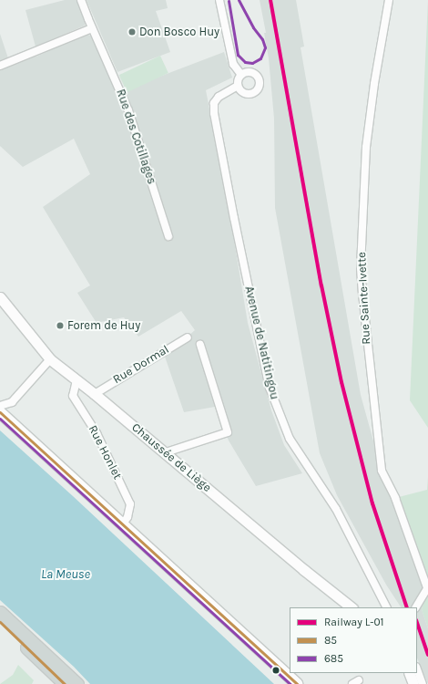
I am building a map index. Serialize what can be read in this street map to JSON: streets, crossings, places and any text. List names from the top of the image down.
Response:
{
  "streets": {
    "street": [
      "Rue des Cotillages",
      "Rue Sainte-Ivette",
      "Avenue de Natitingou",
      "Rue Dormal",
      "Rue Honlet",
      "Chaussée de Liège"
    ]
  },
  "crossings": [
    ["Rue Dormal", "Chaussée de Liège"],
    ["Rue Honlet", "Chaussée de Liège"]
  ],
  "water": ["La Meuse"],
  "places": ["Don Bosco Huy", "Forem de Huy"],
  "lines": ["rail line L-01", "transit line 685", "transit line 85"],
  "legend": ["Railway L-01", "85", "685"]
}
